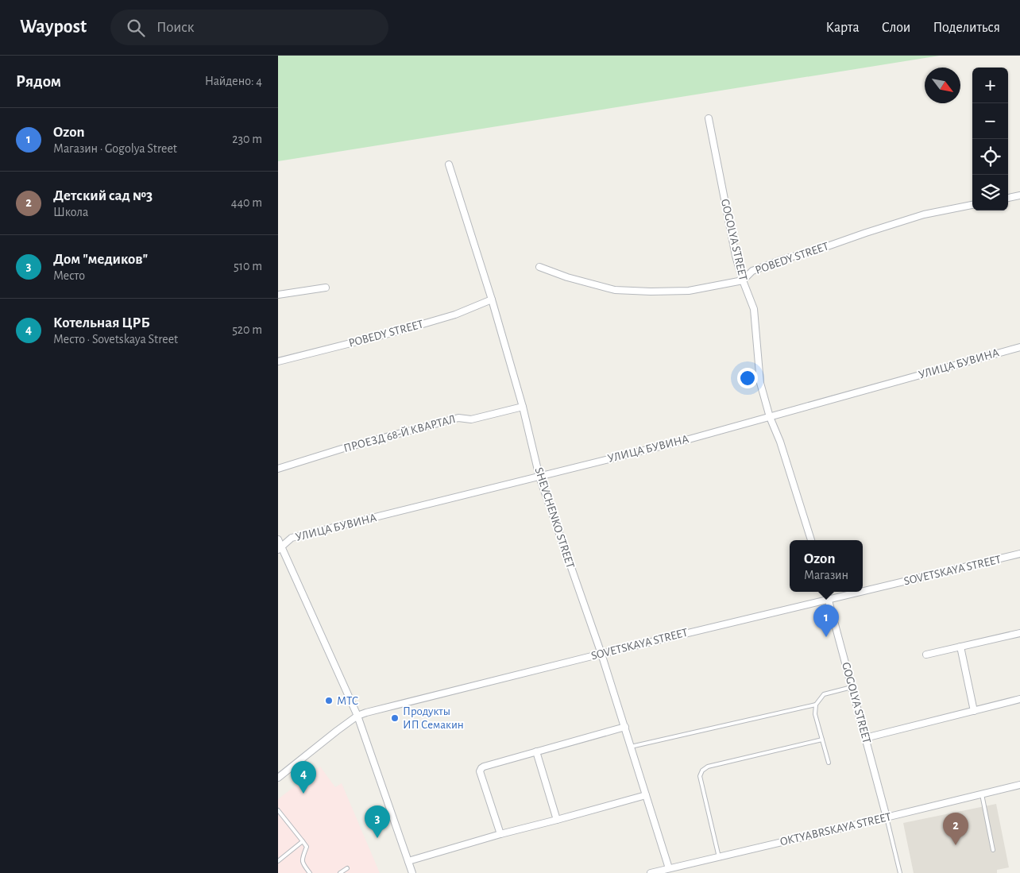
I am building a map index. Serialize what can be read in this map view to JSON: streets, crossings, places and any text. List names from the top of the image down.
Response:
{
  "streets": {
    "street": [
      "GOGOLYA STREET",
      "POBEDY STREET",
      "УЛИЦА БУВИНА",
      "ПРОЕЗД 68-Й КВАРТАЛ",
      "SHEVCHENKO STREET",
      "SOVETSKAYA STREET",
      "OKTYABRSKAYA STREET"
    ]
  },
  "crossings": [
    ["GOGOLYA STREET", "POBEDY STREET"],
    ["GOGOLYA STREET", "УЛИЦА БУВИНА"],
    ["GOGOLYA STREET", "SOVETSKAYA STREET"],
    ["GOGOLYA STREET", "OKTYABRSKAYA STREET"],
    ["POBEDY STREET", "SHEVCHENKO STREET"],
    ["УЛИЦА БУВИНА", "SHEVCHENKO STREET"],
    ["ПРОЕЗД 68-Й КВАРТАЛ", "SHEVCHENKO STREET"],
    ["SHEVCHENKO STREET", "SOVETSKAYA STREET"],
    ["SHEVCHENKO STREET", "OKTYABRSKAYA STREET"]
  ],
  "places": ["МТС", "Продукты ИП Семакин"],
  "north": "bottom right",
  "page": {
    "header": "Waypost",
    "search": "Поиск",
    "nav": ["Карта", "Слои", "Поделиться"],
    "heading": ["Рядом", "Найдено: 4"],
    "map_buttons": ["+", "−"],
    "list": [
      {
        "mark": "1",
        "name": "Ozon",
        "note": "Магазин · Gogolya Street",
        "value": "230 m"
      },
      {
        "mark": "2",
        "name": "Детский сад №3",
        "note": "Школа",
        "value": "440 m"
      },
      {
        "mark": "3",
        "name": "Дом \"медиков\"",
        "note": "Место",
        "value": "510 m"
      },
      {
        "mark": "4",
        "name": "Котельная ЦРБ",
        "note": "Место · Sovetskaya Street",
        "value": "520 m"
      }
    ],
    "popup": ["Ozon", "Магазин"],
    "pins": [
      "1",
      "4",
      "3",
      "2"
    ]
  }
}
